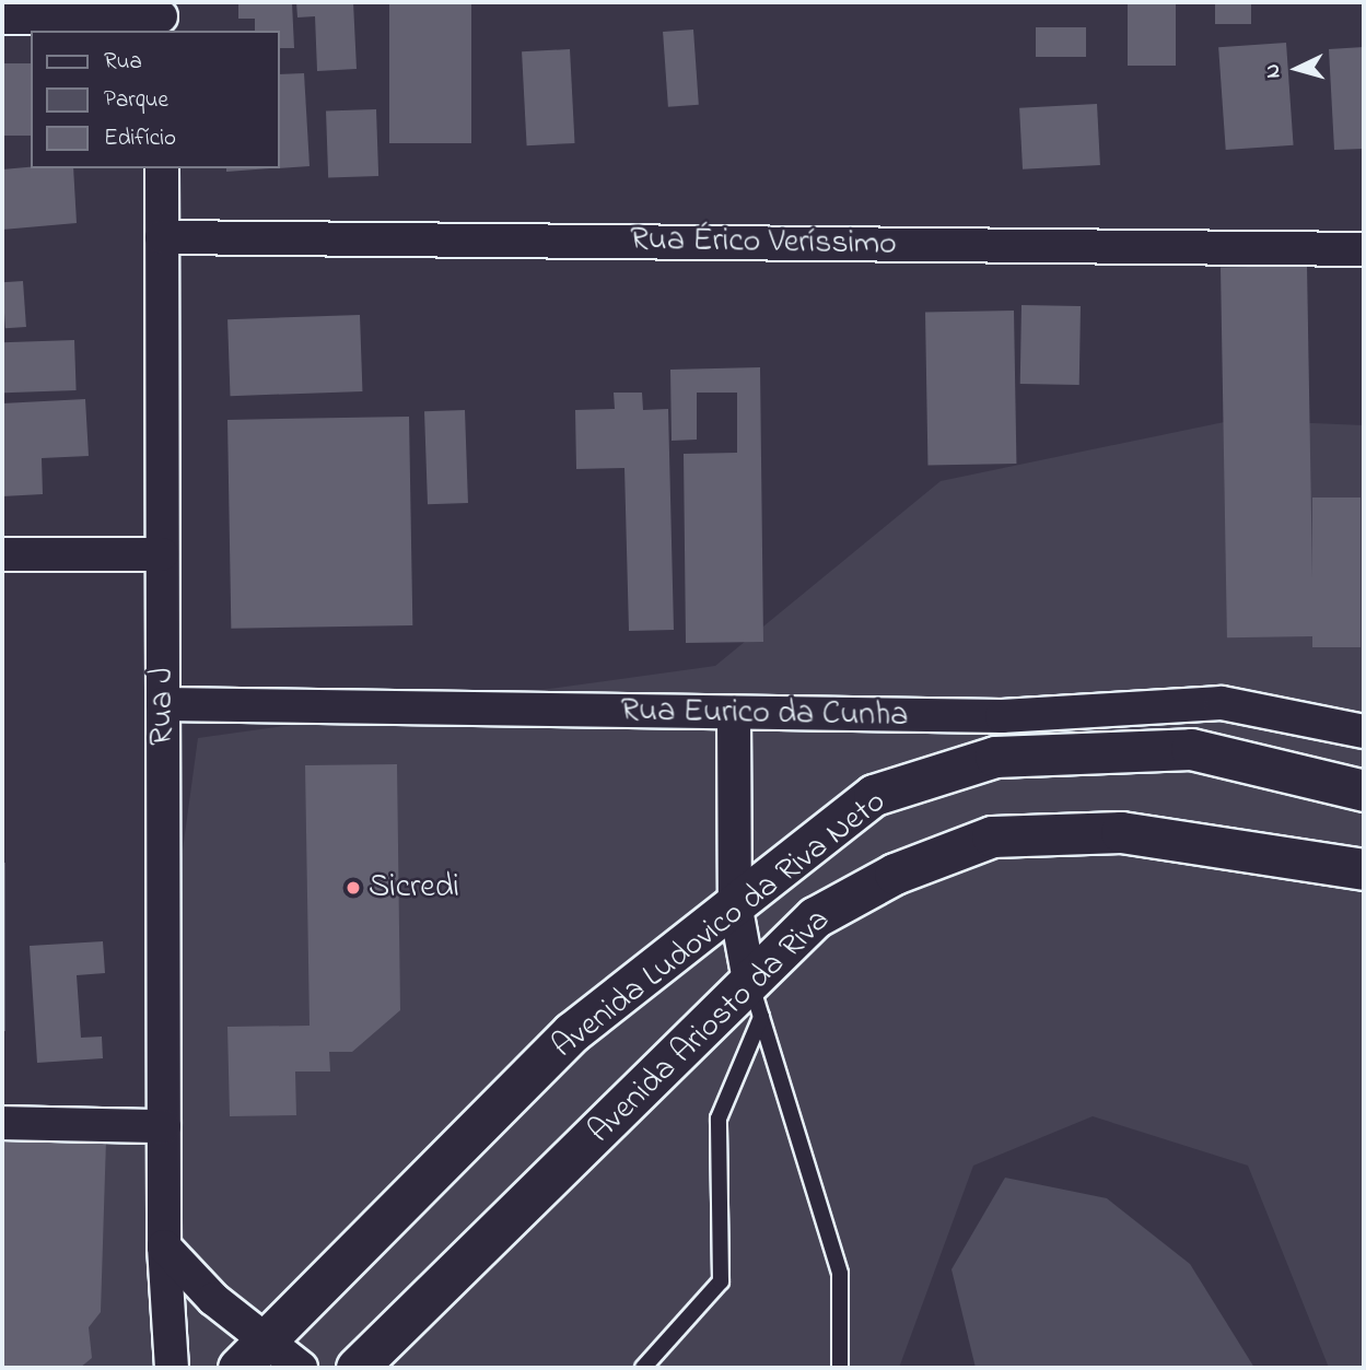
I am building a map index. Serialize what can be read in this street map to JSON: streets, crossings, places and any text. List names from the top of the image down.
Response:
{
  "streets": {
    "street": [
      "Rua Érico Veríssimo",
      "Rua J",
      "Rua Eurico da Cunha",
      "Avenida Ludovico da Riva Neto",
      "Avenida Ariosto da Riva"
    ]
  },
  "crossings": [
    ["Rua Érico Veríssimo", "Rua J"],
    ["Rua J", "Rua Eurico da Cunha"]
  ],
  "places": ["Sicredi"],
  "legend": ["Rua", "Parque", "Edifício"],
  "north": "left"
}
